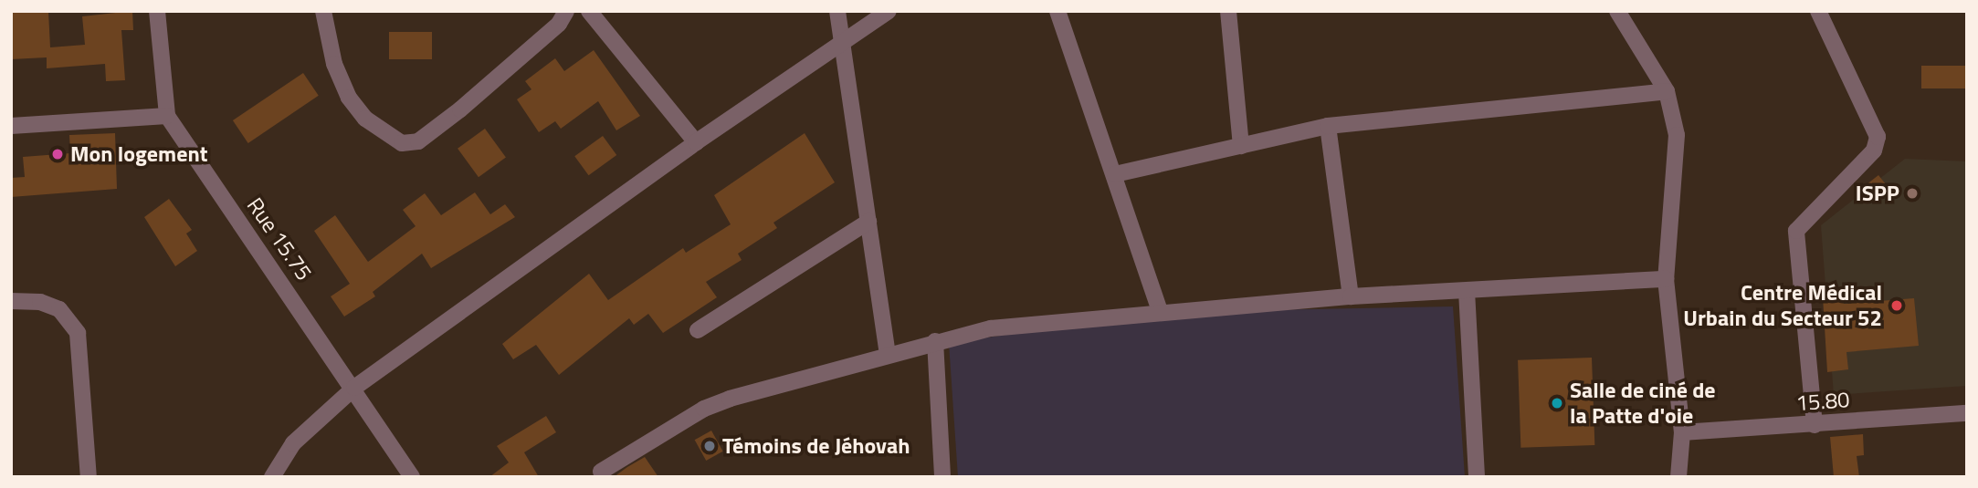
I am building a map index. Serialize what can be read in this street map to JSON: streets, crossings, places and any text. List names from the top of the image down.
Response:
{
  "streets": {
    "street": ["Rue 15.75", "15.80"]
  },
  "places": [
    "Mon logement",
    "ISPP",
    "Centre Médical Urbain du Secteur 52",
    "Salle de ciné de la Patte d'oie",
    "Témoins de Jéhovah"
  ]
}
